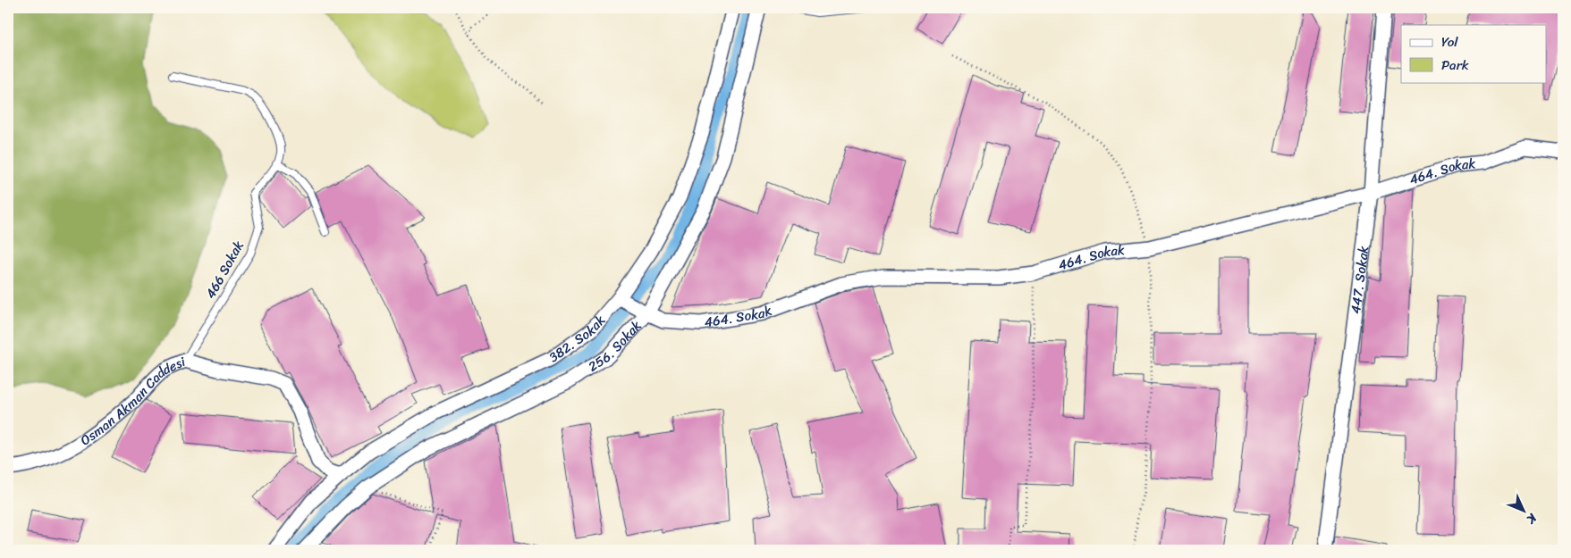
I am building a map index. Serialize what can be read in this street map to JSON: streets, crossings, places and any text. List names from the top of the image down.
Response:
{
  "streets": {
    "street": [
      "464. Sokak",
      "447. Sokak",
      "382. Sokak",
      "256. Sokak",
      "Osman Akman Caddesi"
    ],
    "lane": ["466 Sokak"]
  },
  "crossings": [
    ["464. Sokak", "447. Sokak"],
    ["464. Sokak", "382. Sokak"],
    ["464. Sokak", "256. Sokak"],
    ["466 Sokak", "Osman Akman Caddesi"],
    ["382. Sokak", "Osman Akman Caddesi"]
  ],
  "legend": ["Yol", "Park"],
  "north": "bottom right"
}
